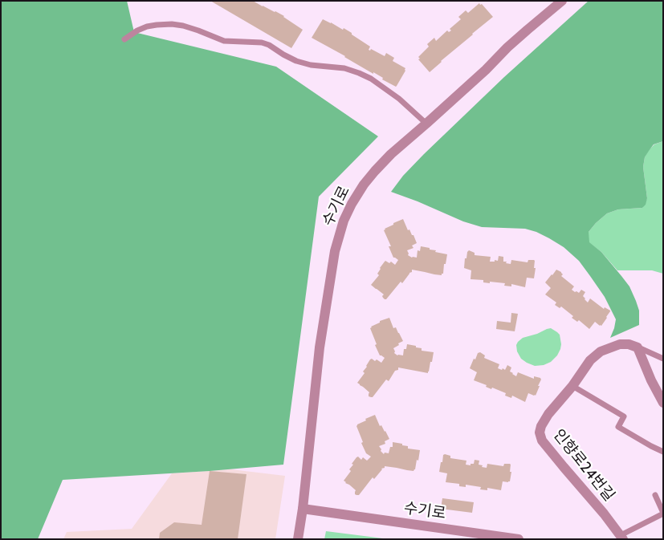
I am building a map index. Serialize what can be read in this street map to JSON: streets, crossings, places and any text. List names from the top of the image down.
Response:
{
  "streets": {
    "street": ["수기로", "인향로24번길"]
  }
}
